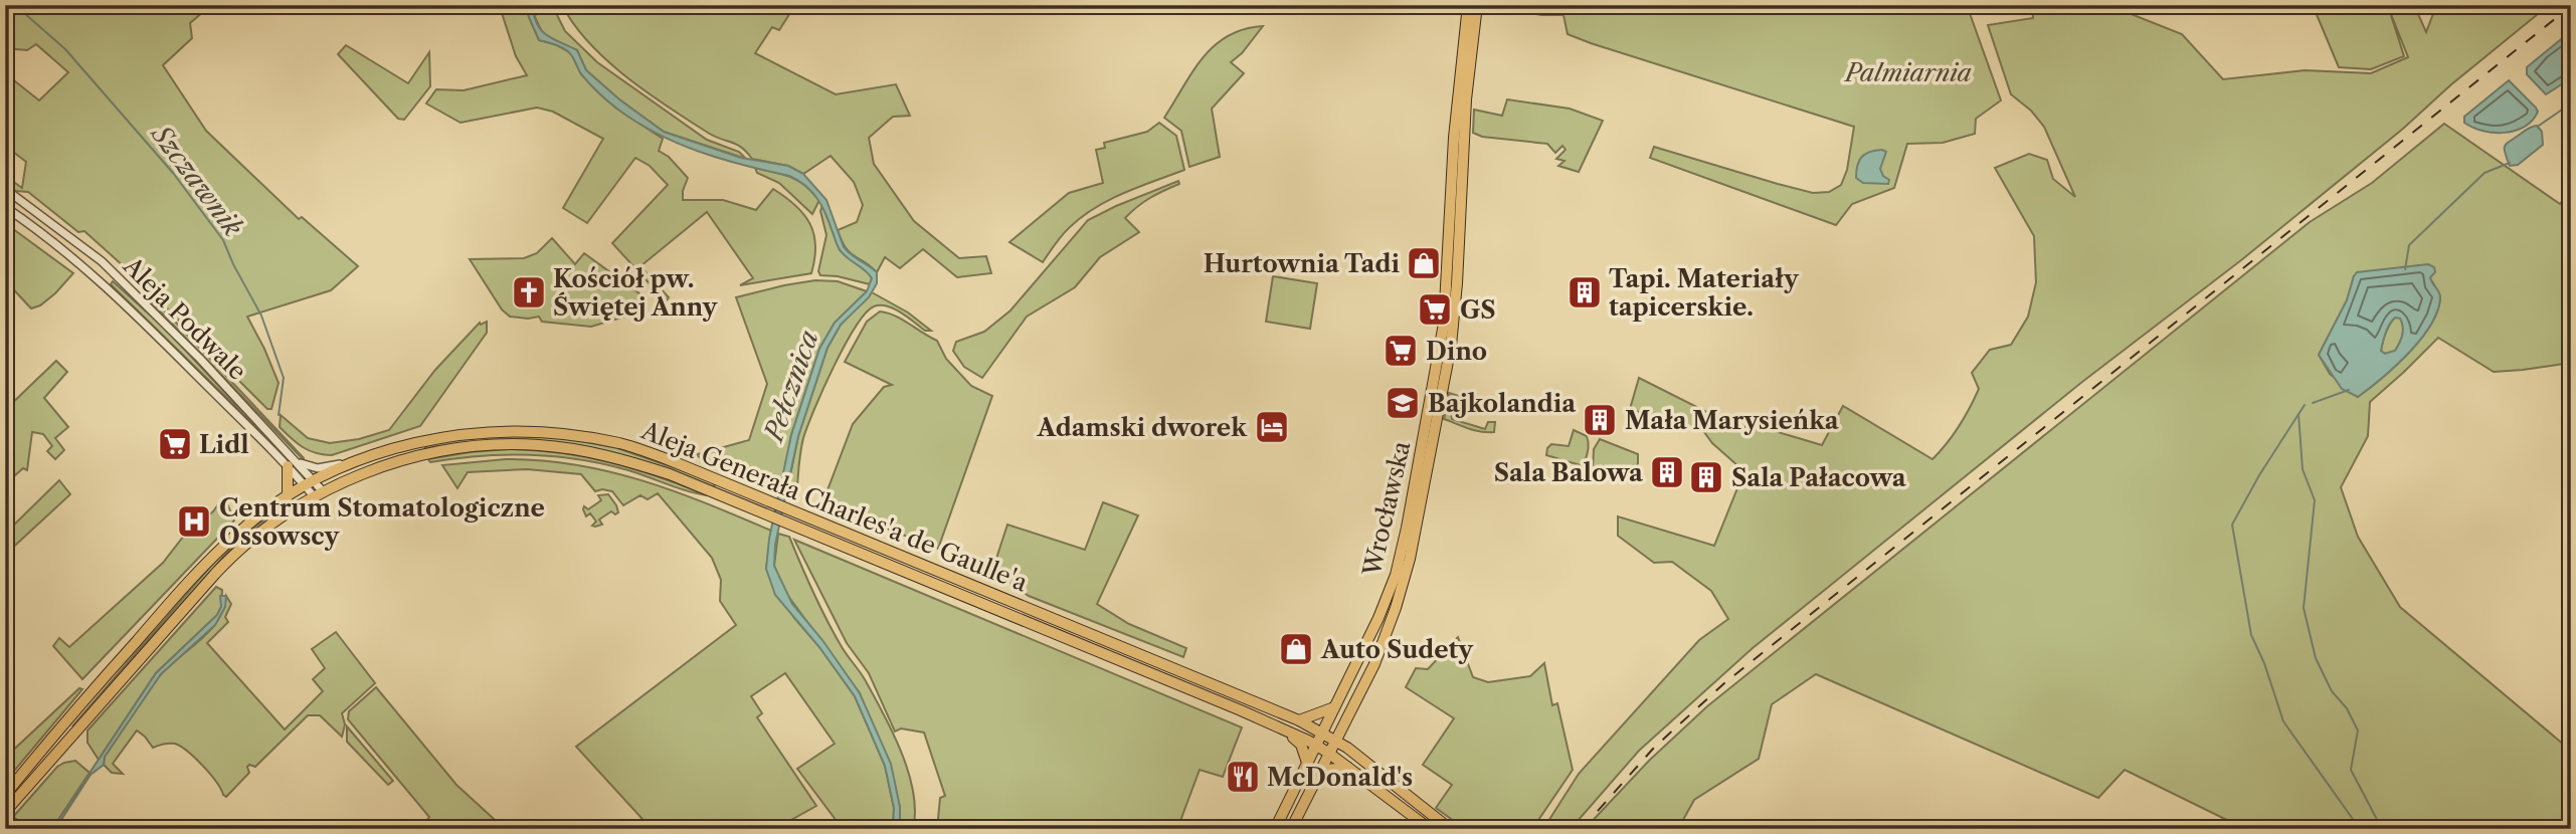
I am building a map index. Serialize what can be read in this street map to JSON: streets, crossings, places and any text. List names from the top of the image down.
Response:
{
  "streets": {
    "main road": ["Aleja Generała Charles'a de Gaulle'a", "Wrocławska"],
    "street": ["Aleja Podwale"]
  },
  "crossings": [
    ["Aleja Podwale", "Aleja Generała Charles'a de Gaulle'a"],
    ["Aleja Generała Charles'a de Gaulle'a", "Wrocławska"]
  ],
  "water": ["Szczawnik", "Pełcznica"],
  "parks": ["Palmiarnia"],
  "places": {
    "shop": ["Hurtownia Tadi", "Auto Sudety"],
    "church": ["Kościół pw. Świętej Anny"],
    "building": [
      "Tapi. Materiały tapicerskie.",
      "Mała Marysieńka",
      "Sala Balowa",
      "Sala Pałacowa"
    ],
    "supermarket": ["GS", "Dino", "Lidl"],
    "school or university": ["Bajkolandia"],
    "hotel": ["Adamski dworek"],
    "hospital": ["Centrum Stomatologiczne Ossowscy"],
    "restaurant": ["McDonald's"]
  }
}
